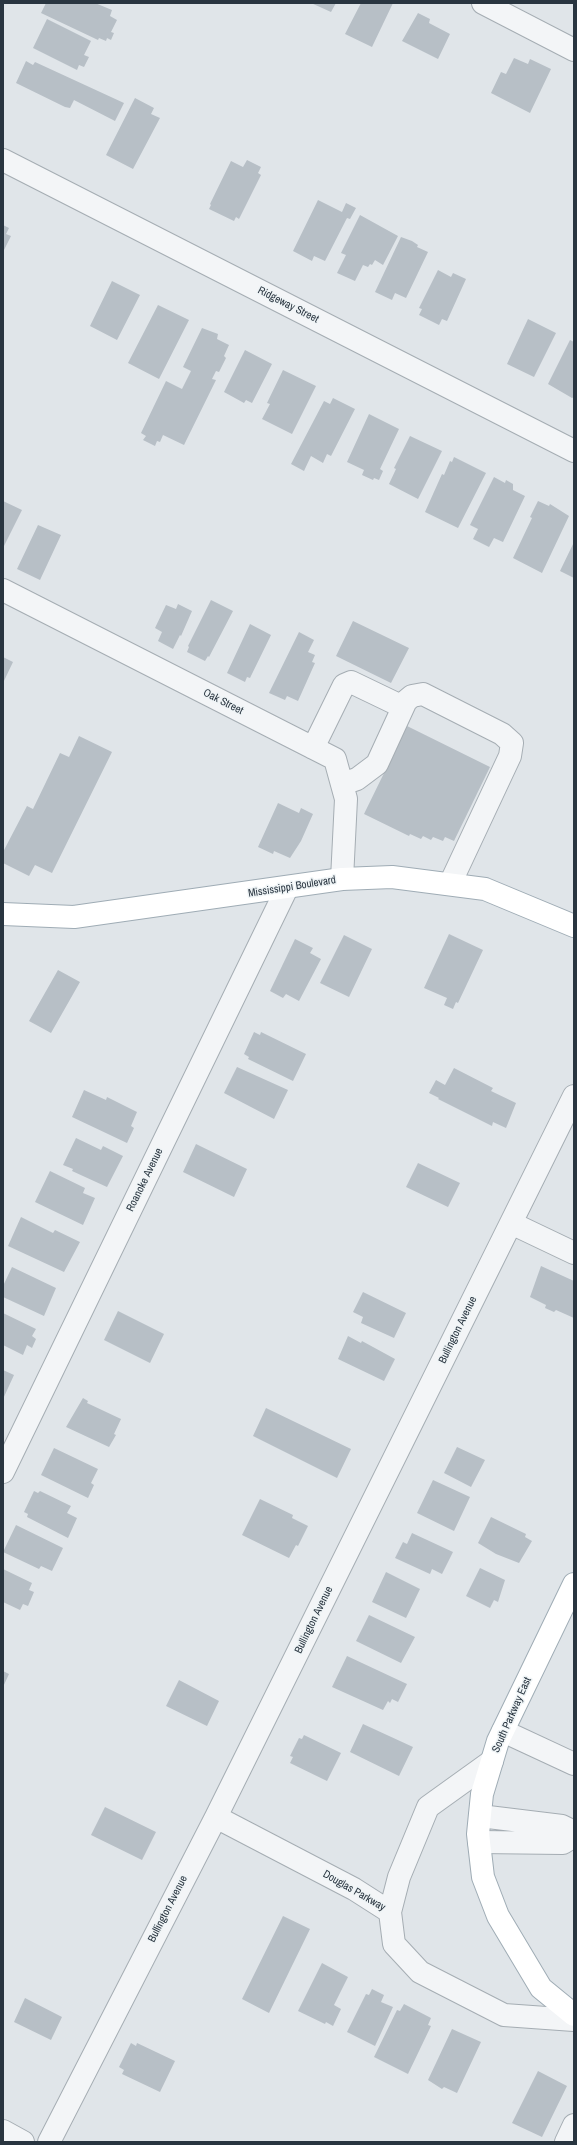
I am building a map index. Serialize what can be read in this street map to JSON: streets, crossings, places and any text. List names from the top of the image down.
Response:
{
  "streets": {
    "main road": ["Mississippi Boulevard", "South Parkway East"],
    "street": [
      "Ridgeway Street",
      "Oak Street",
      "Roanoke Avenue",
      "Bullington Avenue",
      "Douglas Parkway"
    ]
  },
  "crossings": [
    ["Oak Street", "Mississippi Boulevard"],
    ["Mississippi Boulevard", "Roanoke Avenue"],
    ["Bullington Avenue", "Douglas Parkway"]
  ]
}
